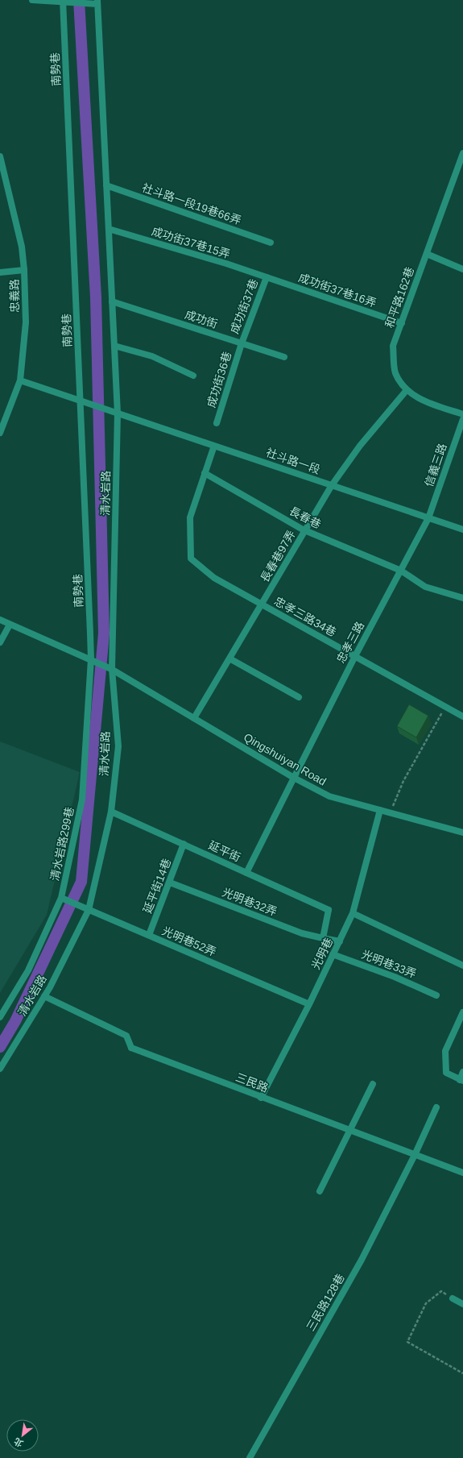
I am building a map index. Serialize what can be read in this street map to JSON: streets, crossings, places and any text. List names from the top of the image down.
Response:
{
  "streets": {
    "street": [
      "南勢巷",
      "社斗路一段19巷66弄",
      "成功街37巷15弄",
      "成功街37巷16弄",
      "忠義路",
      "和平路162巷",
      "成功街37巷",
      "成功街",
      "成功街36巷",
      "社斗路一段",
      "信義三路",
      "清水岩路",
      "長春巷",
      "長春巷97弄",
      "忠孝三路34巷",
      "忠孝三路",
      "Qingshuiyan Road",
      "清水岩路299巷",
      "延平街",
      "延平街14巷",
      "光明巷32弄",
      "光明巷52弄",
      "光明巷",
      "光明巷33弄",
      "三民路",
      "三民路128巷"
    ]
  },
  "crossings": [
    ["南勢巷", "社斗路一段"],
    ["南勢巷", "Qingshuiyan Road"],
    ["南勢巷", "清水岩路299巷"],
    ["成功街37巷15弄", "成功街37巷16弄"],
    ["成功街37巷15弄", "成功街37巷"],
    ["成功街37巷16弄", "和平路162巷"],
    ["成功街37巷16弄", "成功街37巷"],
    ["和平路162巷", "長春巷97弄"],
    ["成功街37巷", "成功街"],
    ["成功街37巷", "成功街36巷"],
    ["成功街", "成功街36巷"],
    ["成功街", "清水岩路"],
    ["社斗路一段", "信義三路"],
    ["社斗路一段", "清水岩路"],
    ["社斗路一段", "長春巷97弄"],
    ["社斗路一段", "忠孝三路34巷"],
    ["社斗路一段", "忠孝三路"],
    ["信義三路", "忠孝三路"],
    ["清水岩路", "Qingshuiyan Road"],
    ["清水岩路", "延平街"],
    ["清水岩路", "光明巷52弄"],
    ["清水岩路", "三民路"],
    ["長春巷", "長春巷97弄"],
    ["長春巷", "忠孝三路34巷"],
    ["長春巷", "忠孝三路"],
    ["長春巷97弄", "忠孝三路34巷"],
    ["長春巷97弄", "Qingshuiyan Road"],
    ["忠孝三路34巷", "忠孝三路"],
    ["忠孝三路", "Qingshuiyan Road"],
    ["忠孝三路", "延平街"],
    ["Qingshuiyan Road", "清水岩路299巷"],
    ["Qingshuiyan Road", "光明巷"],
    ["清水岩路299巷", "光明巷52弄"],
    ["延平街", "延平街14巷"],
    ["延平街", "光明巷32弄"],
    ["延平街14巷", "光明巷32弄"],
    ["延平街14巷", "光明巷52弄"],
    ["光明巷32弄", "光明巷"],
    ["光明巷52弄", "光明巷"],
    ["光明巷", "光明巷33弄"],
    ["光明巷", "三民路"],
    ["三民路", "三民路128巷"]
  ],
  "north": "bottom left"
}
